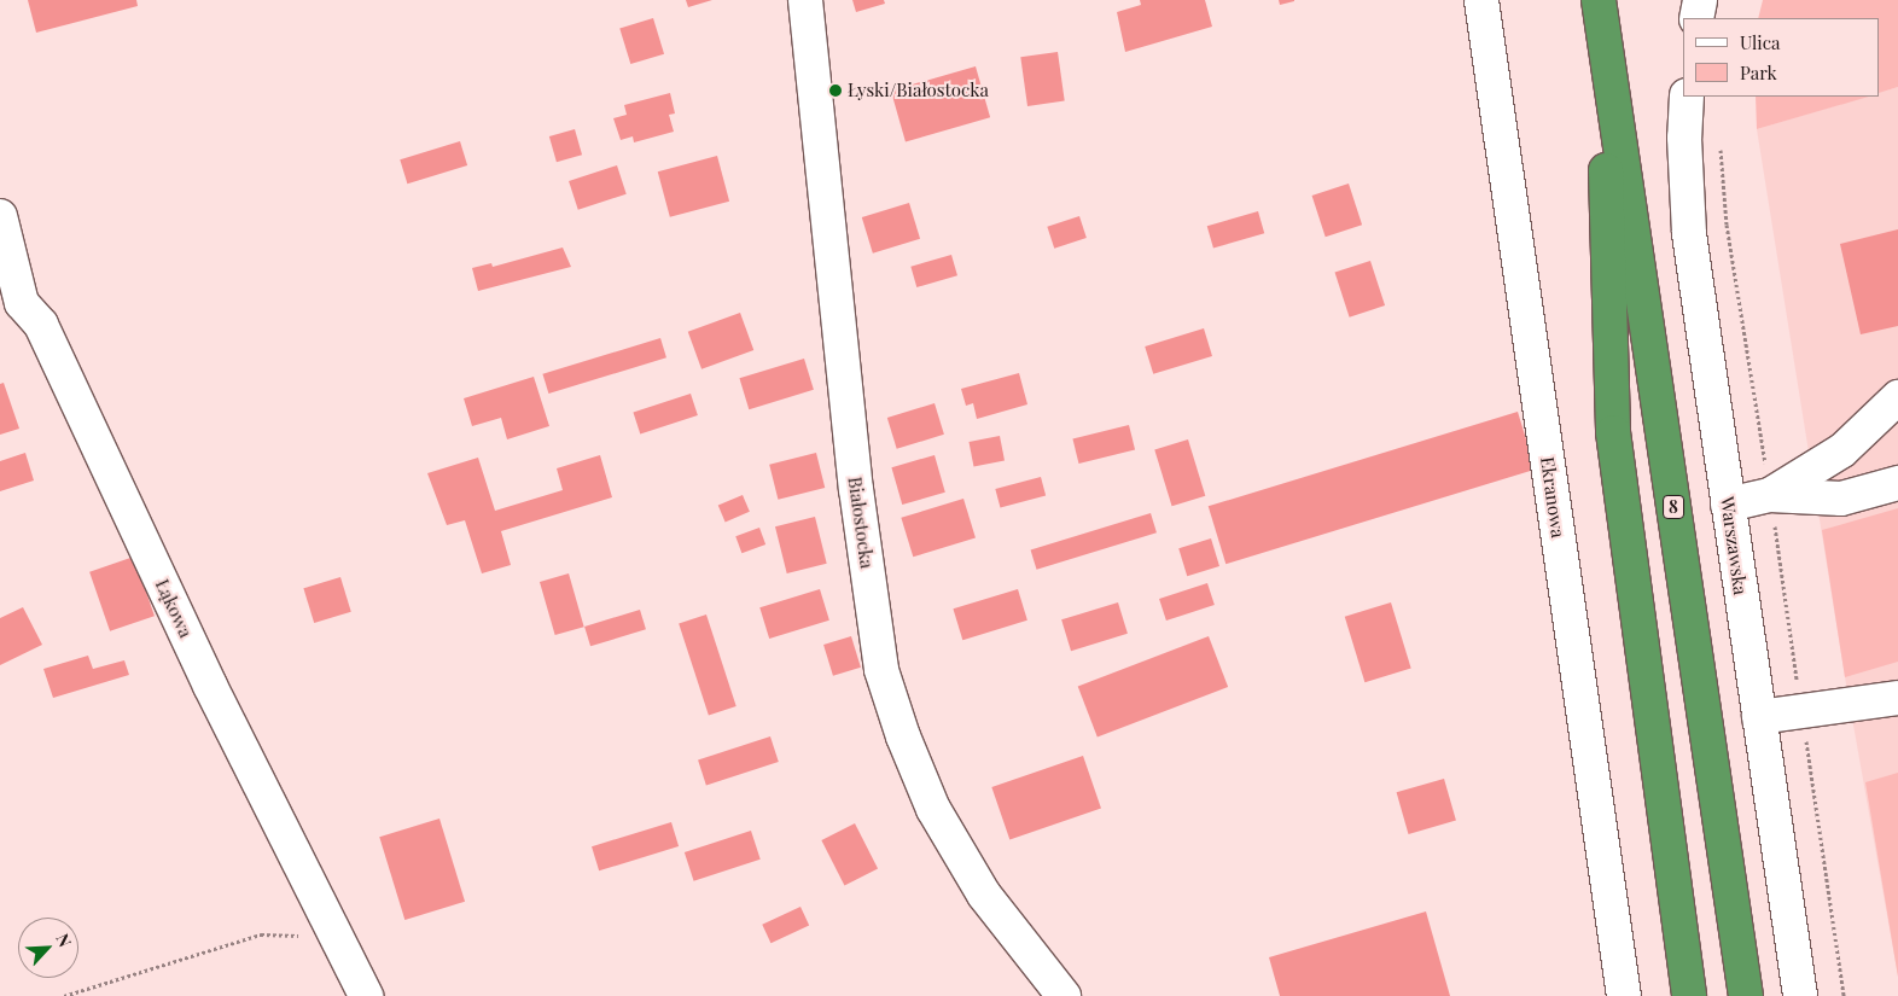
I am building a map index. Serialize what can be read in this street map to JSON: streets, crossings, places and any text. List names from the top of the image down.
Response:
{
  "streets": {
    "highway": ["8"],
    "street": [
      "Ekranowa",
      "Białostocka",
      "Warszawska",
      "Łąkowa"
    ]
  },
  "places": ["Łyski/Białostocka"],
  "legend": ["Ulica", "Park"],
  "north": "top right"
}
